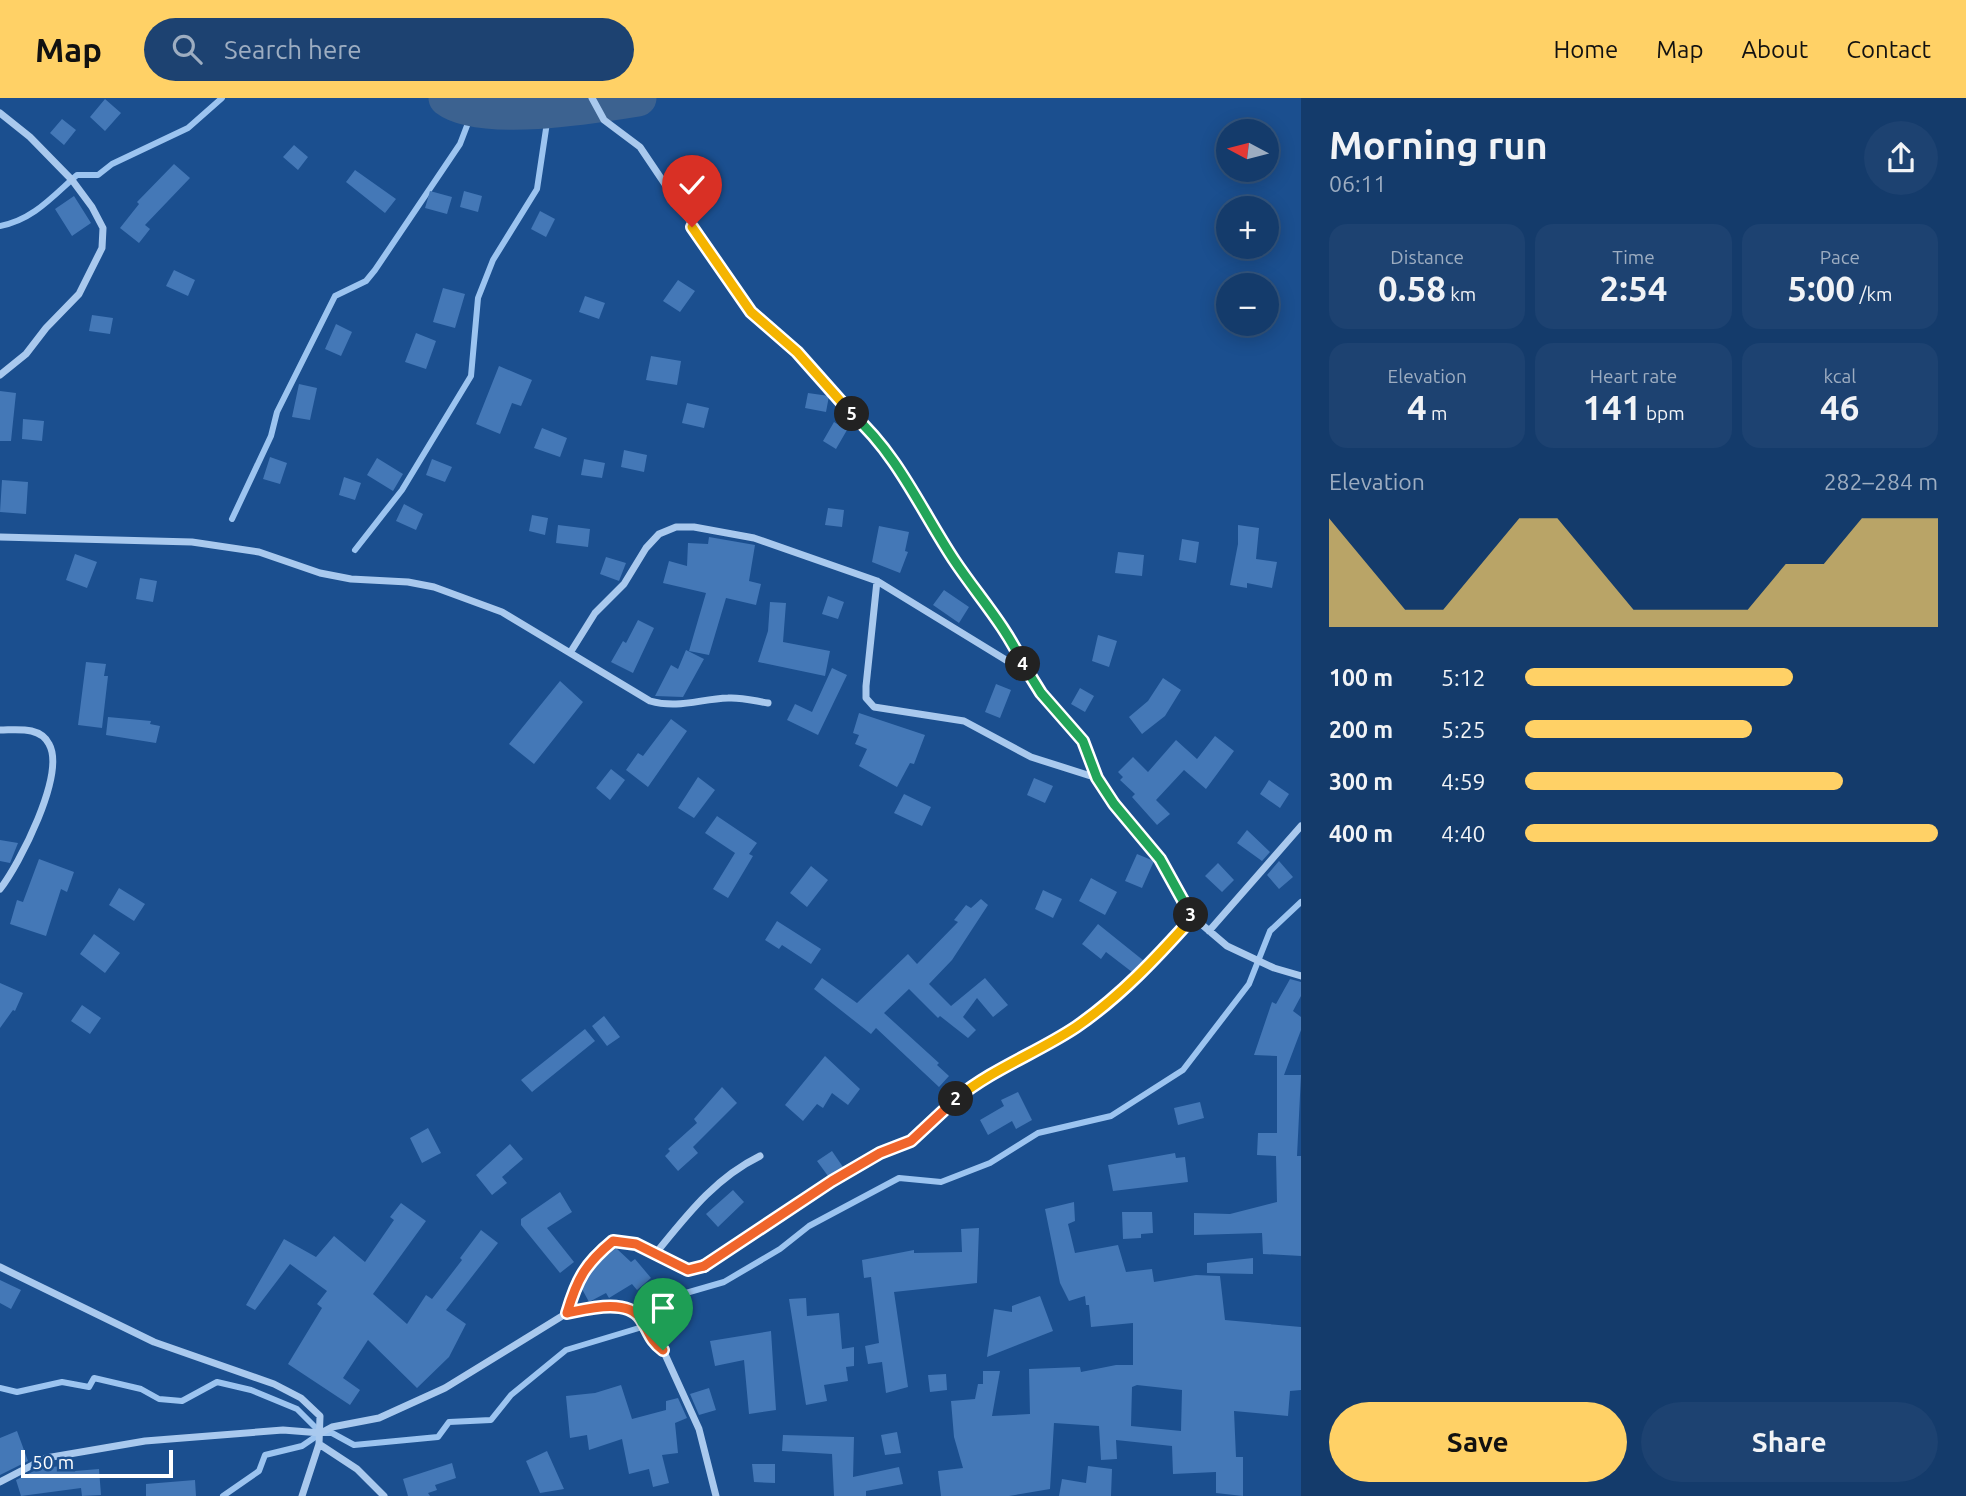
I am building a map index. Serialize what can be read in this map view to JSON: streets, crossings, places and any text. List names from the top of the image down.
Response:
{
  "scale_bar": "50 m",
  "north": "left",
  "page": {
    "header": "Map",
    "search": "Search here",
    "nav": [
      "Home",
      "Map",
      "About",
      "Contact"
    ],
    "heading": ["Morning run", "06:11"],
    "map_buttons": ["+", "−"],
    "stats": [
      ["Distance", "0.58 km"],
      ["Time", "2:54"],
      ["Pace", "5:00 /km"],
      ["Elevation", "4 m"],
      ["Heart rate", "141 bpm"],
      ["kcal", "46"]
    ],
    "pins": [
      "5",
      "4",
      "3",
      "2"
    ],
    "chart": ["Elevation", "282–284 m"],
    "list": [
      {
        "name": "100 m",
        "note": "5:12"
      },
      {
        "name": "200 m",
        "note": "5:25"
      },
      {
        "name": "300 m",
        "note": "4:59"
      },
      {
        "name": "400 m",
        "note": "4:40"
      }
    ],
    "buttons": ["Save", "Share"],
    "scale": "50 m"
  }
}
